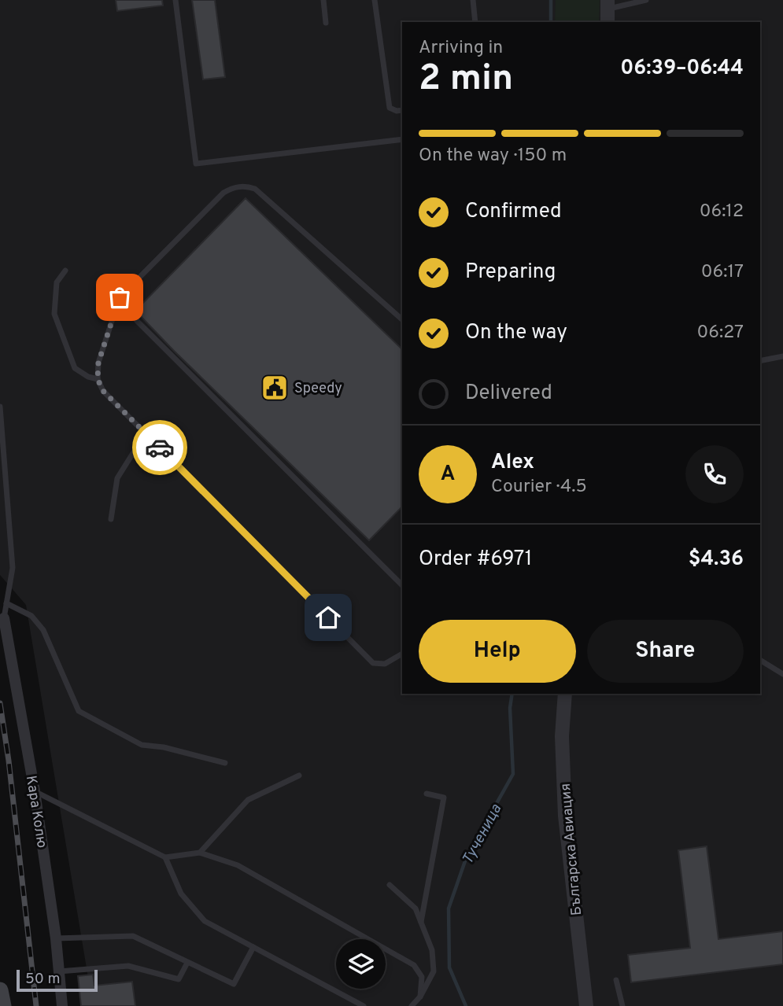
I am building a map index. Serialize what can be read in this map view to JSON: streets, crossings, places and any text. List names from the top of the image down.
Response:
{
  "streets": {
    "street": ["Кара Колю", "Българска Авиация"]
  },
  "water": ["Тученица"],
  "places": {
    "public building": ["Speedy"]
  },
  "scale_bar": "50 m",
  "page": {
    "heading": ["2 min", "Arriving in", "06:39–06:44"],
    "panel": [
      "Alex",
      "Courier · 4.5",
      "Order #6971",
      "$4.36"
    ],
    "bar": "On the way · 150 m",
    "list": [
      ["Confirmed", "06:12"],
      ["Preparing", "06:17"],
      ["On the way", "06:27"],
      "Delivered"
    ],
    "round": "A",
    "buttons": ["Help", "Share"],
    "scale": "50 m"
  }
}
